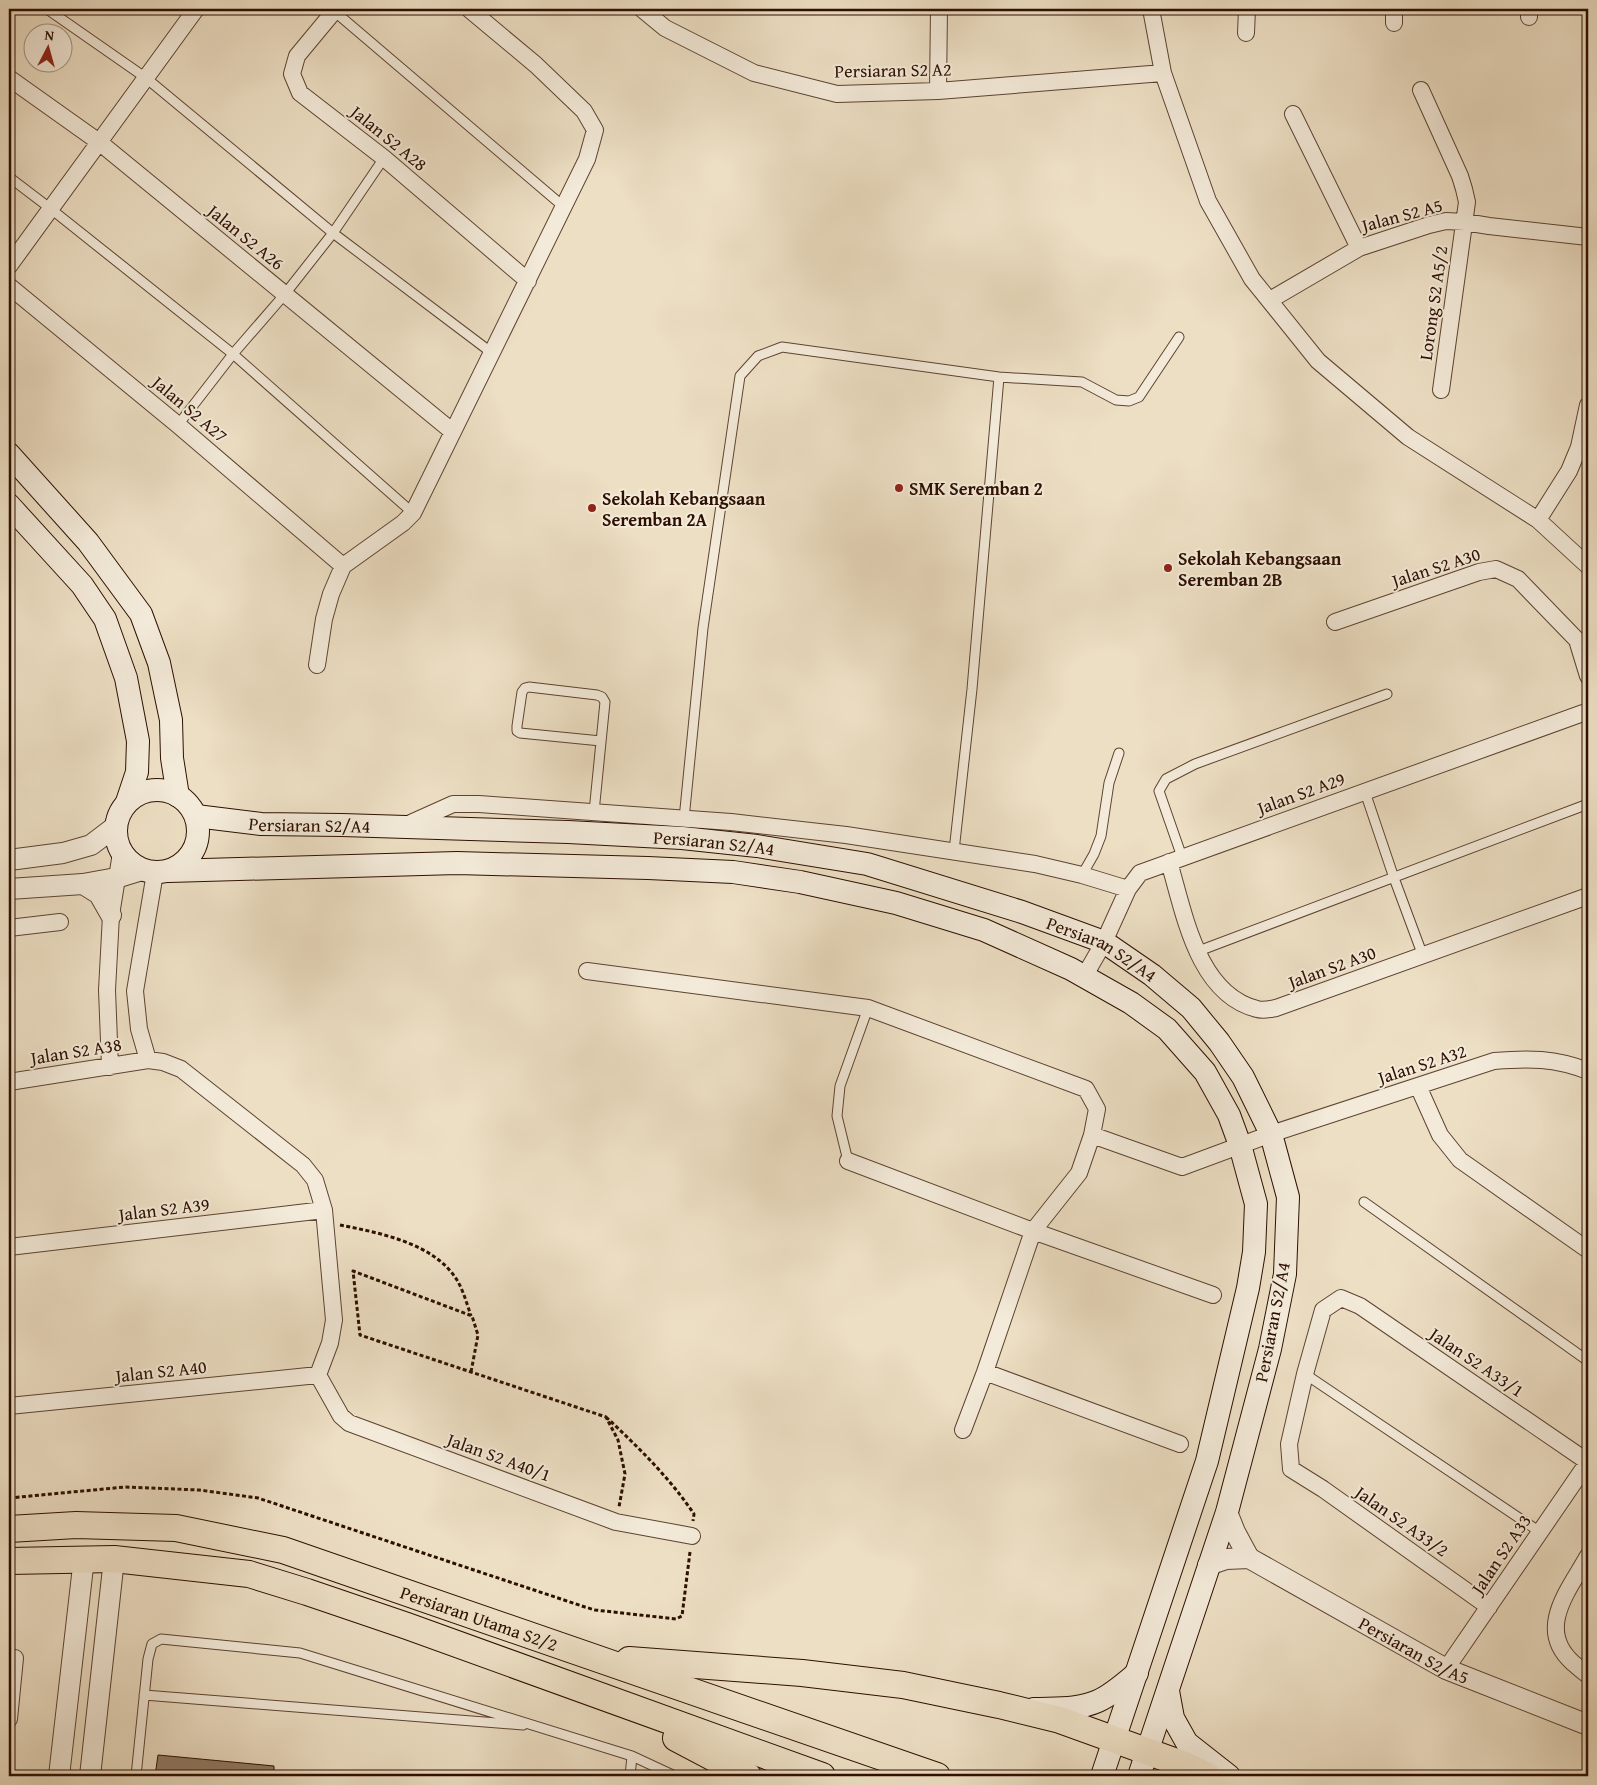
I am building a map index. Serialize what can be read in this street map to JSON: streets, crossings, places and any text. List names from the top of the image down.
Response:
{
  "streets": {
    "main road": ["Persiaran S2/A4", "Persiaran Utama S2/2"],
    "street": [
      "Persiaran S2 A2",
      "Jalan S2 A28",
      "Jalan S2 A5",
      "Jalan S2 A26",
      "Lorong S2 A5/2",
      "Jalan S2 A27",
      "Jalan S2 A30",
      "Jalan S2 A29",
      "Jalan S2 A38",
      "Jalan S2 A32",
      "Jalan S2 A39",
      "Jalan S2 A33/1",
      "Jalan S2 A40",
      "Jalan S2 A40/1",
      "Jalan S2 A33/2",
      "Jalan S2 A33",
      "Persiaran S2/A5"
    ]
  },
  "crossings": [
    ["Jalan S2 A5", "Lorong S2 A5/2"],
    ["Jalan S2 A30", "Jalan S2 A29"],
    ["Jalan S2 A29", "Persiaran S2/A4"],
    ["Persiaran S2/A4", "Jalan S2 A32"],
    ["Jalan S2 A33/1", "Jalan S2 A33/2"],
    ["Jalan S2 A33/1", "Jalan S2 A33"],
    ["Jalan S2 A40", "Jalan S2 A40/1"],
    ["Jalan S2 A33/2", "Jalan S2 A33"],
    ["Jalan S2 A33", "Persiaran S2/A5"]
  ],
  "places": ["SMK Seremban 2", "Sekolah Kebangsaan Seremban 2A", "Sekolah Kebangsaan Seremban 2B"],
  "north": "top"
}
